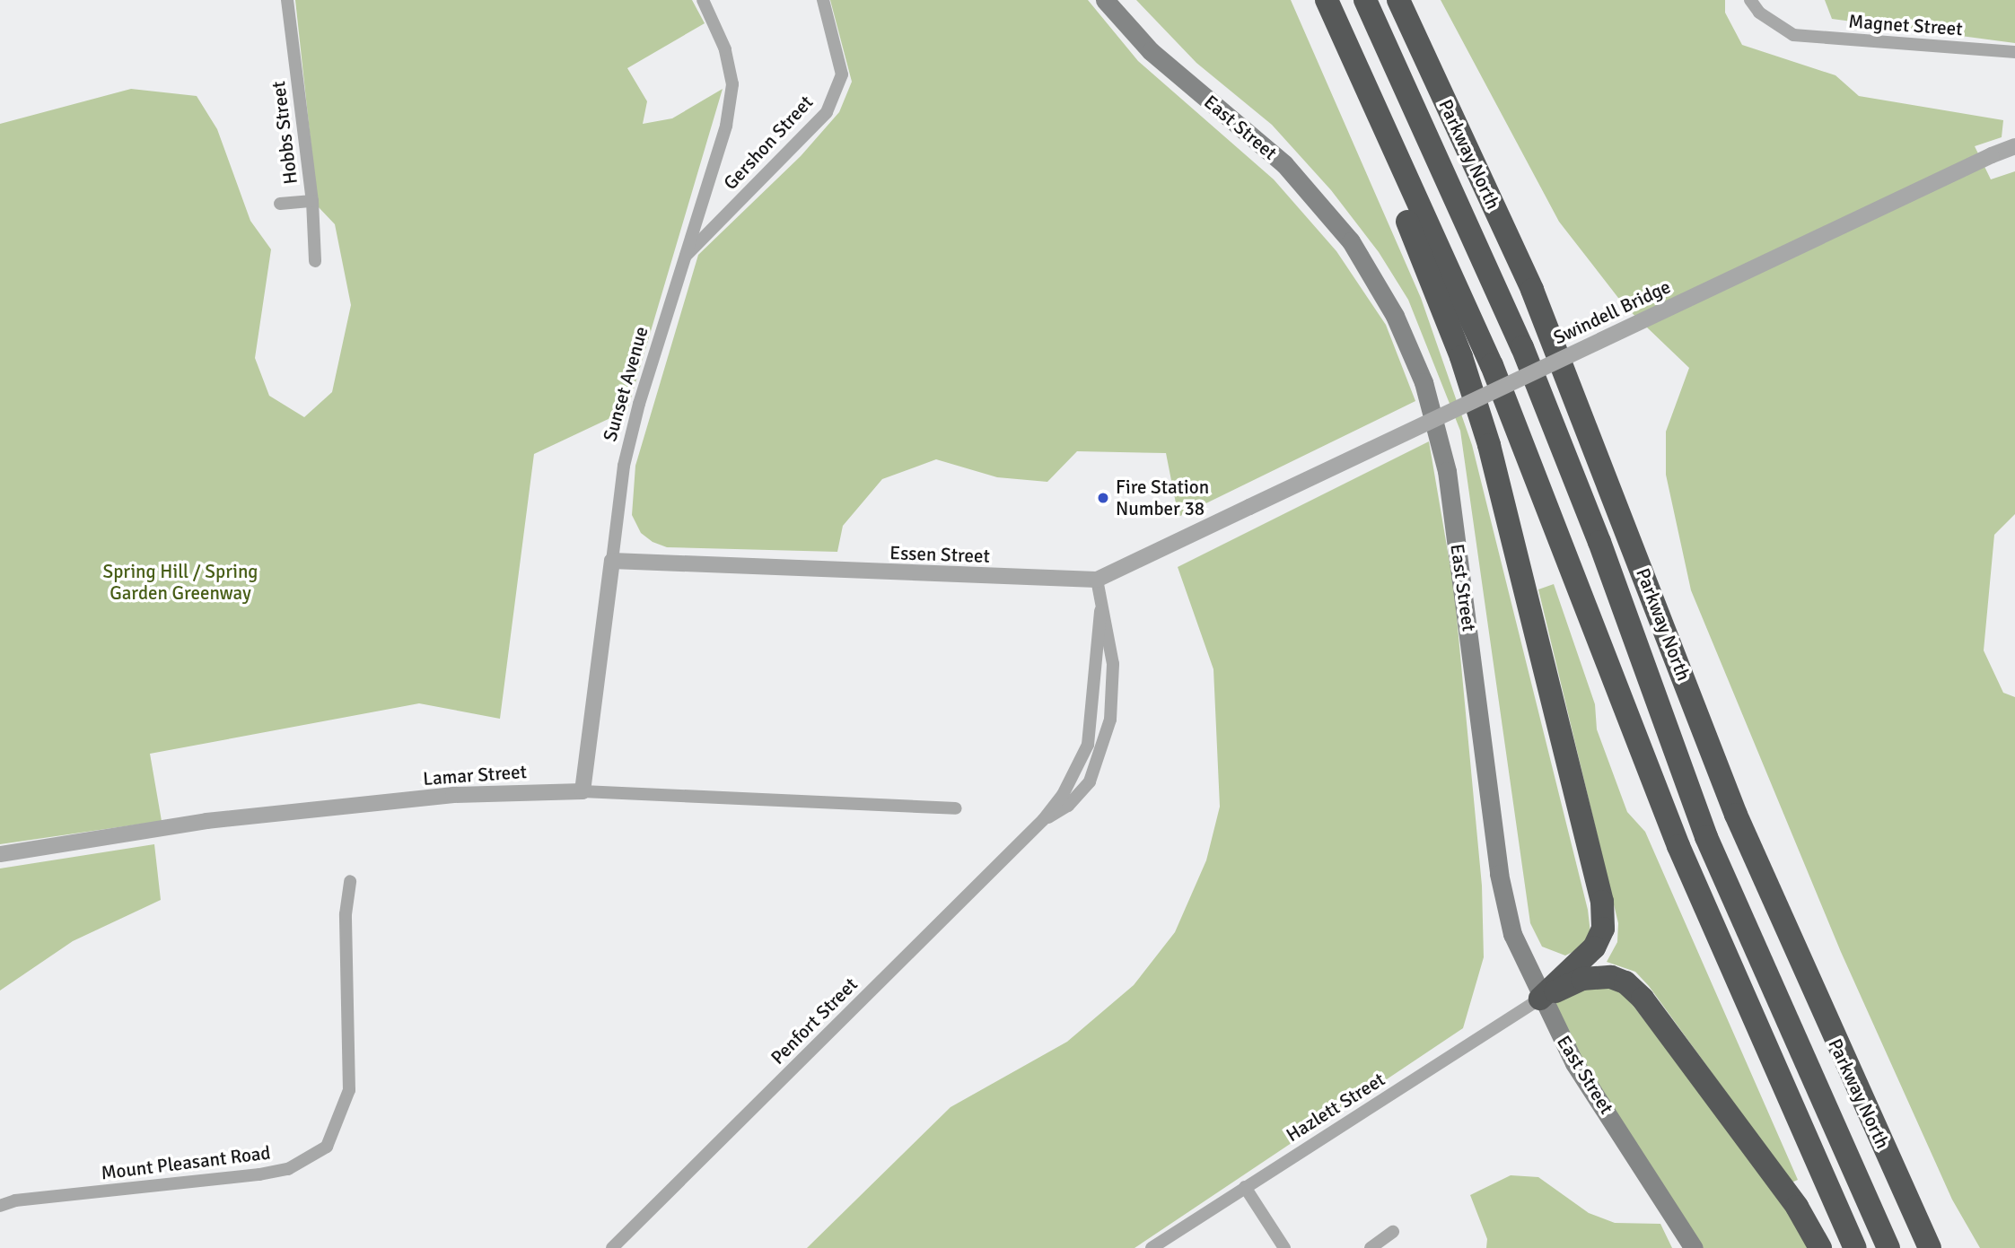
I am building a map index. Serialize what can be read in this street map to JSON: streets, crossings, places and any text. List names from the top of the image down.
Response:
{
  "streets": {
    "highway": ["Parkway North"],
    "main road": ["East Street"],
    "street": [
      "Magnet Street",
      "Hobbs Street",
      "Gershon Street",
      "Swindell Bridge",
      "Sunset Avenue",
      "Essen Street",
      "Lamar Street",
      "Penfort Street",
      "Hazlett Street",
      "Mount Pleasant Road"
    ]
  },
  "crossings": [
    ["East Street", "Hazlett Street"],
    ["Gershon Street", "Sunset Avenue"],
    ["Swindell Bridge", "Essen Street"],
    ["Sunset Avenue", "Essen Street"],
    ["Sunset Avenue", "Lamar Street"],
    ["Essen Street", "Penfort Street"]
  ],
  "parks": ["Spring Hill / Spring Garden Greenway"],
  "places": ["Fire Station Number 38"]
}
